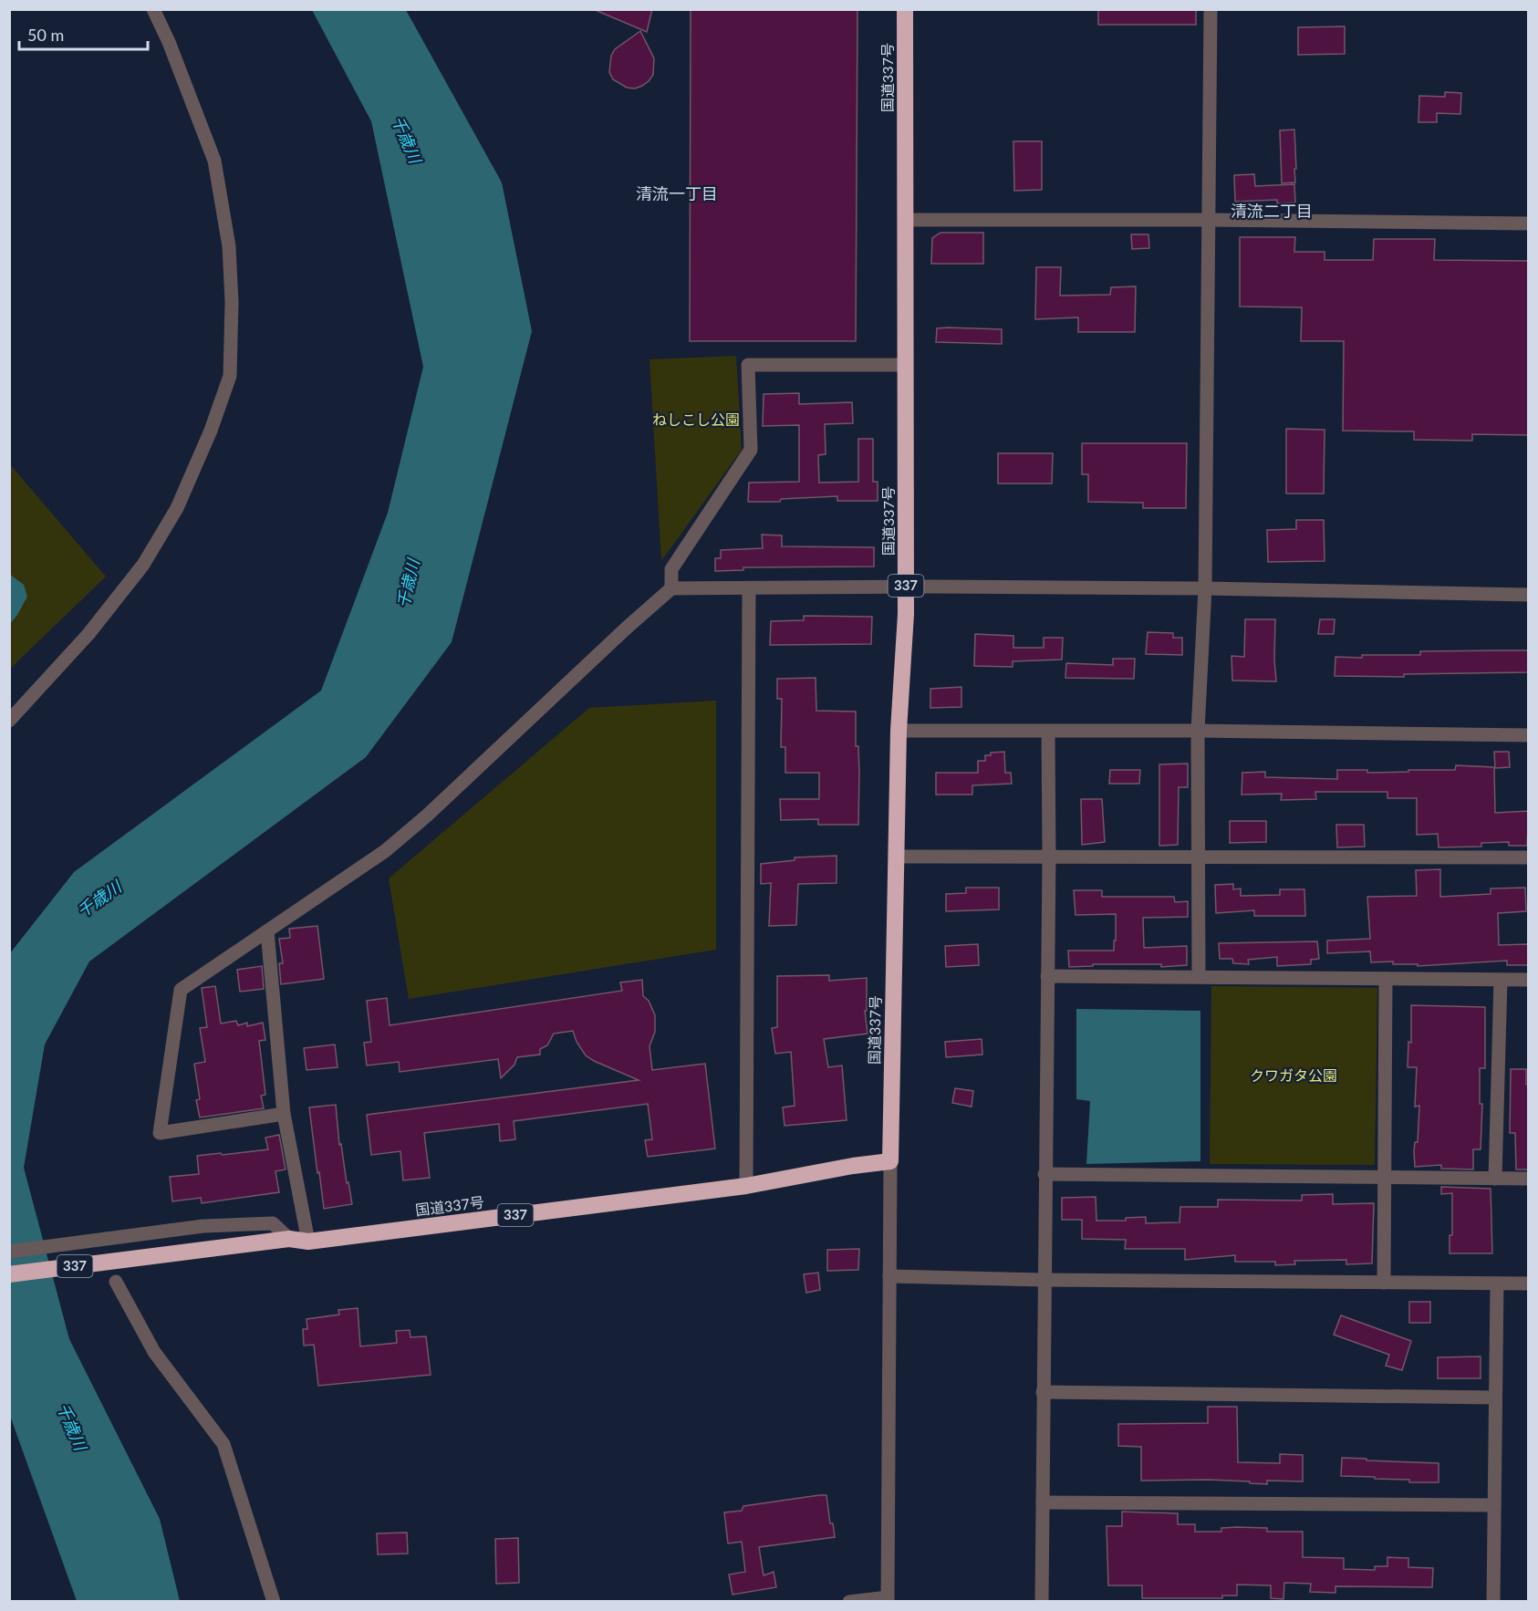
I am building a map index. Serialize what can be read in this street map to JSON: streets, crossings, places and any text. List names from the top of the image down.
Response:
{
  "streets": {
    "highway": ["国道337号", "337"]
  },
  "districts": ["清流一丁目", "清流二丁目"],
  "water": ["千歳川"],
  "parks": ["ねしこし公園", "クワガタ公園"],
  "scale_bar": "50 m"
}
